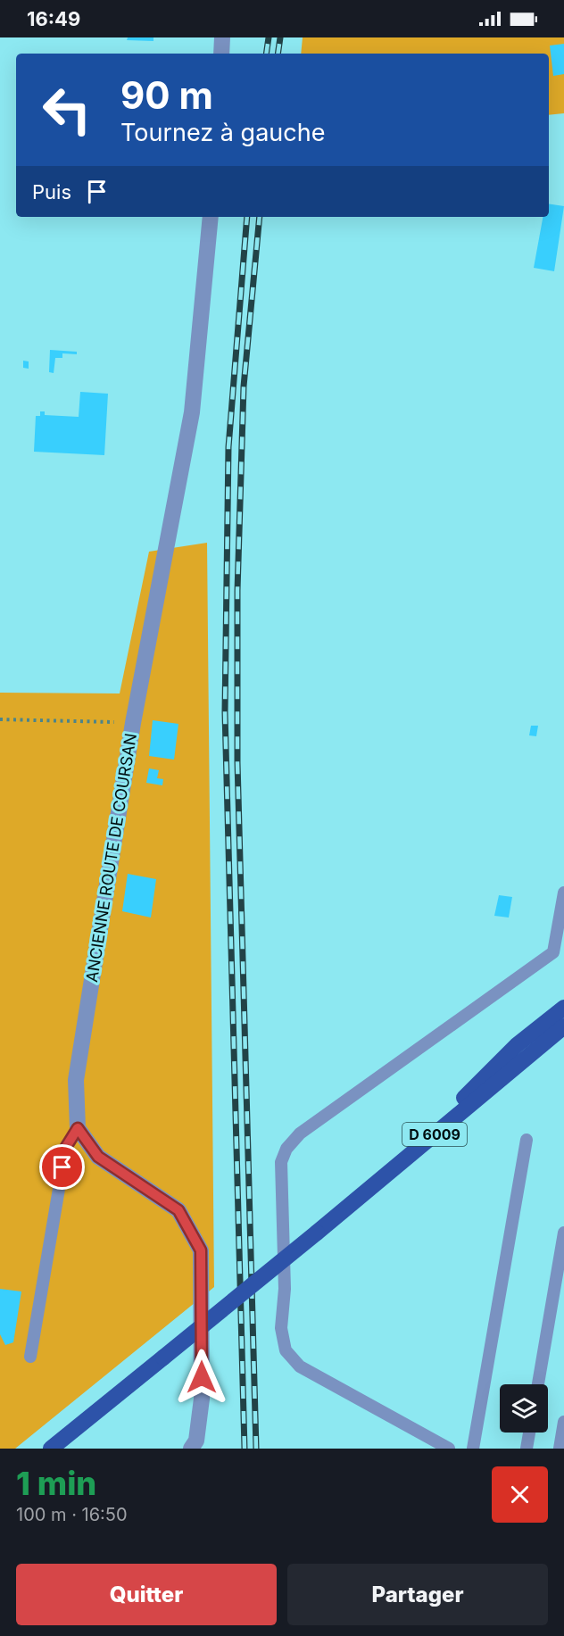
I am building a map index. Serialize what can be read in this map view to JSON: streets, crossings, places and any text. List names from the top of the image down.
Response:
{
  "streets": {
    "main road": ["D 6009"],
    "street": ["ANCIENNE ROUTE DE COURSAN"]
  },
  "page": {
    "status": "16:49",
    "turn": ["90 m", "Tournez à gauche"],
    "then": "Puis",
    "heading": ["1 min", "100 m · 16:50"],
    "buttons": ["Quitter", "Partager"]
  }
}
